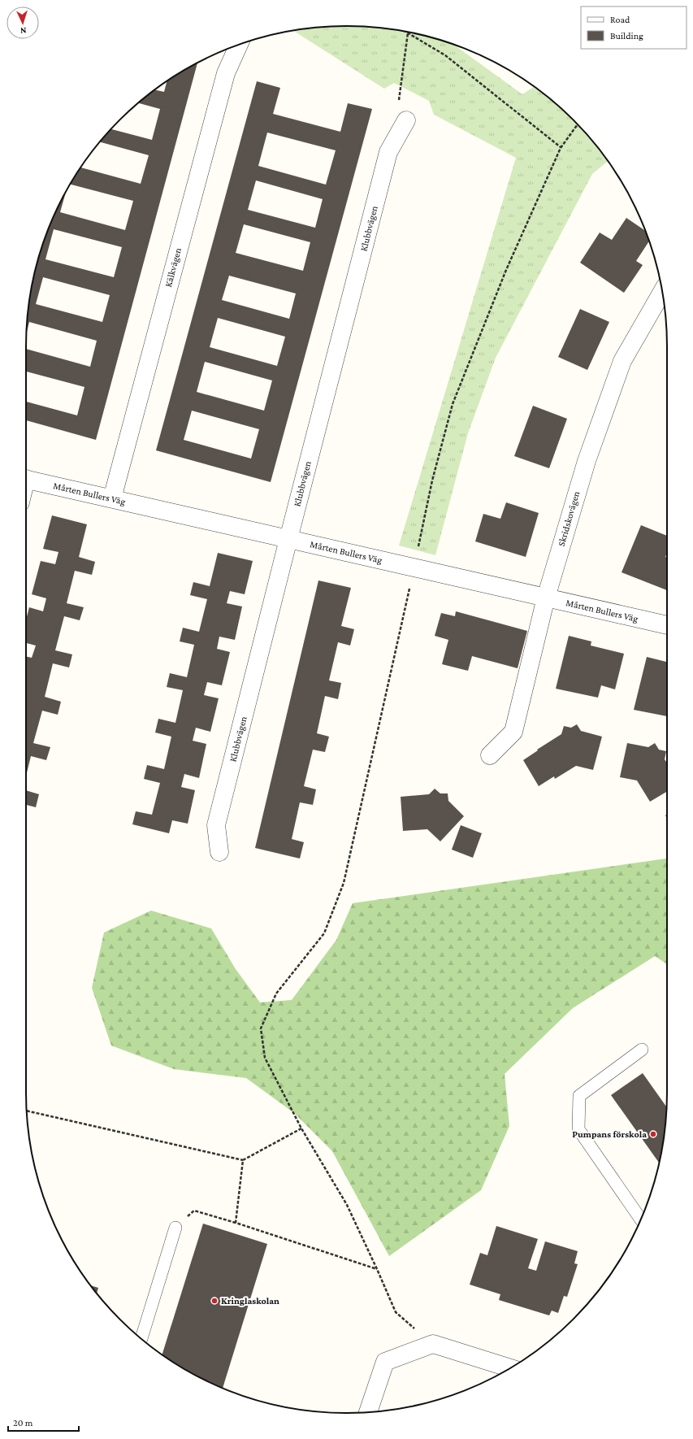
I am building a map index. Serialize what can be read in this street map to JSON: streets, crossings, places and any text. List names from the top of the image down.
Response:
{
  "streets": {
    "street": [
      "Klubbvägen",
      "Kälkvägen",
      "Mårten Bullers Väg",
      "Skridskovägen"
    ]
  },
  "crossings": [
    ["Klubbvägen", "Mårten Bullers Väg"],
    ["Kälkvägen", "Mårten Bullers Väg"],
    ["Mårten Bullers Väg", "Skridskovägen"]
  ],
  "places": ["Pumpans förskola", "Kringlaskolan"],
  "legend": ["Road", "Building"],
  "scale_bar": "20 m",
  "north": "bottom"
}
